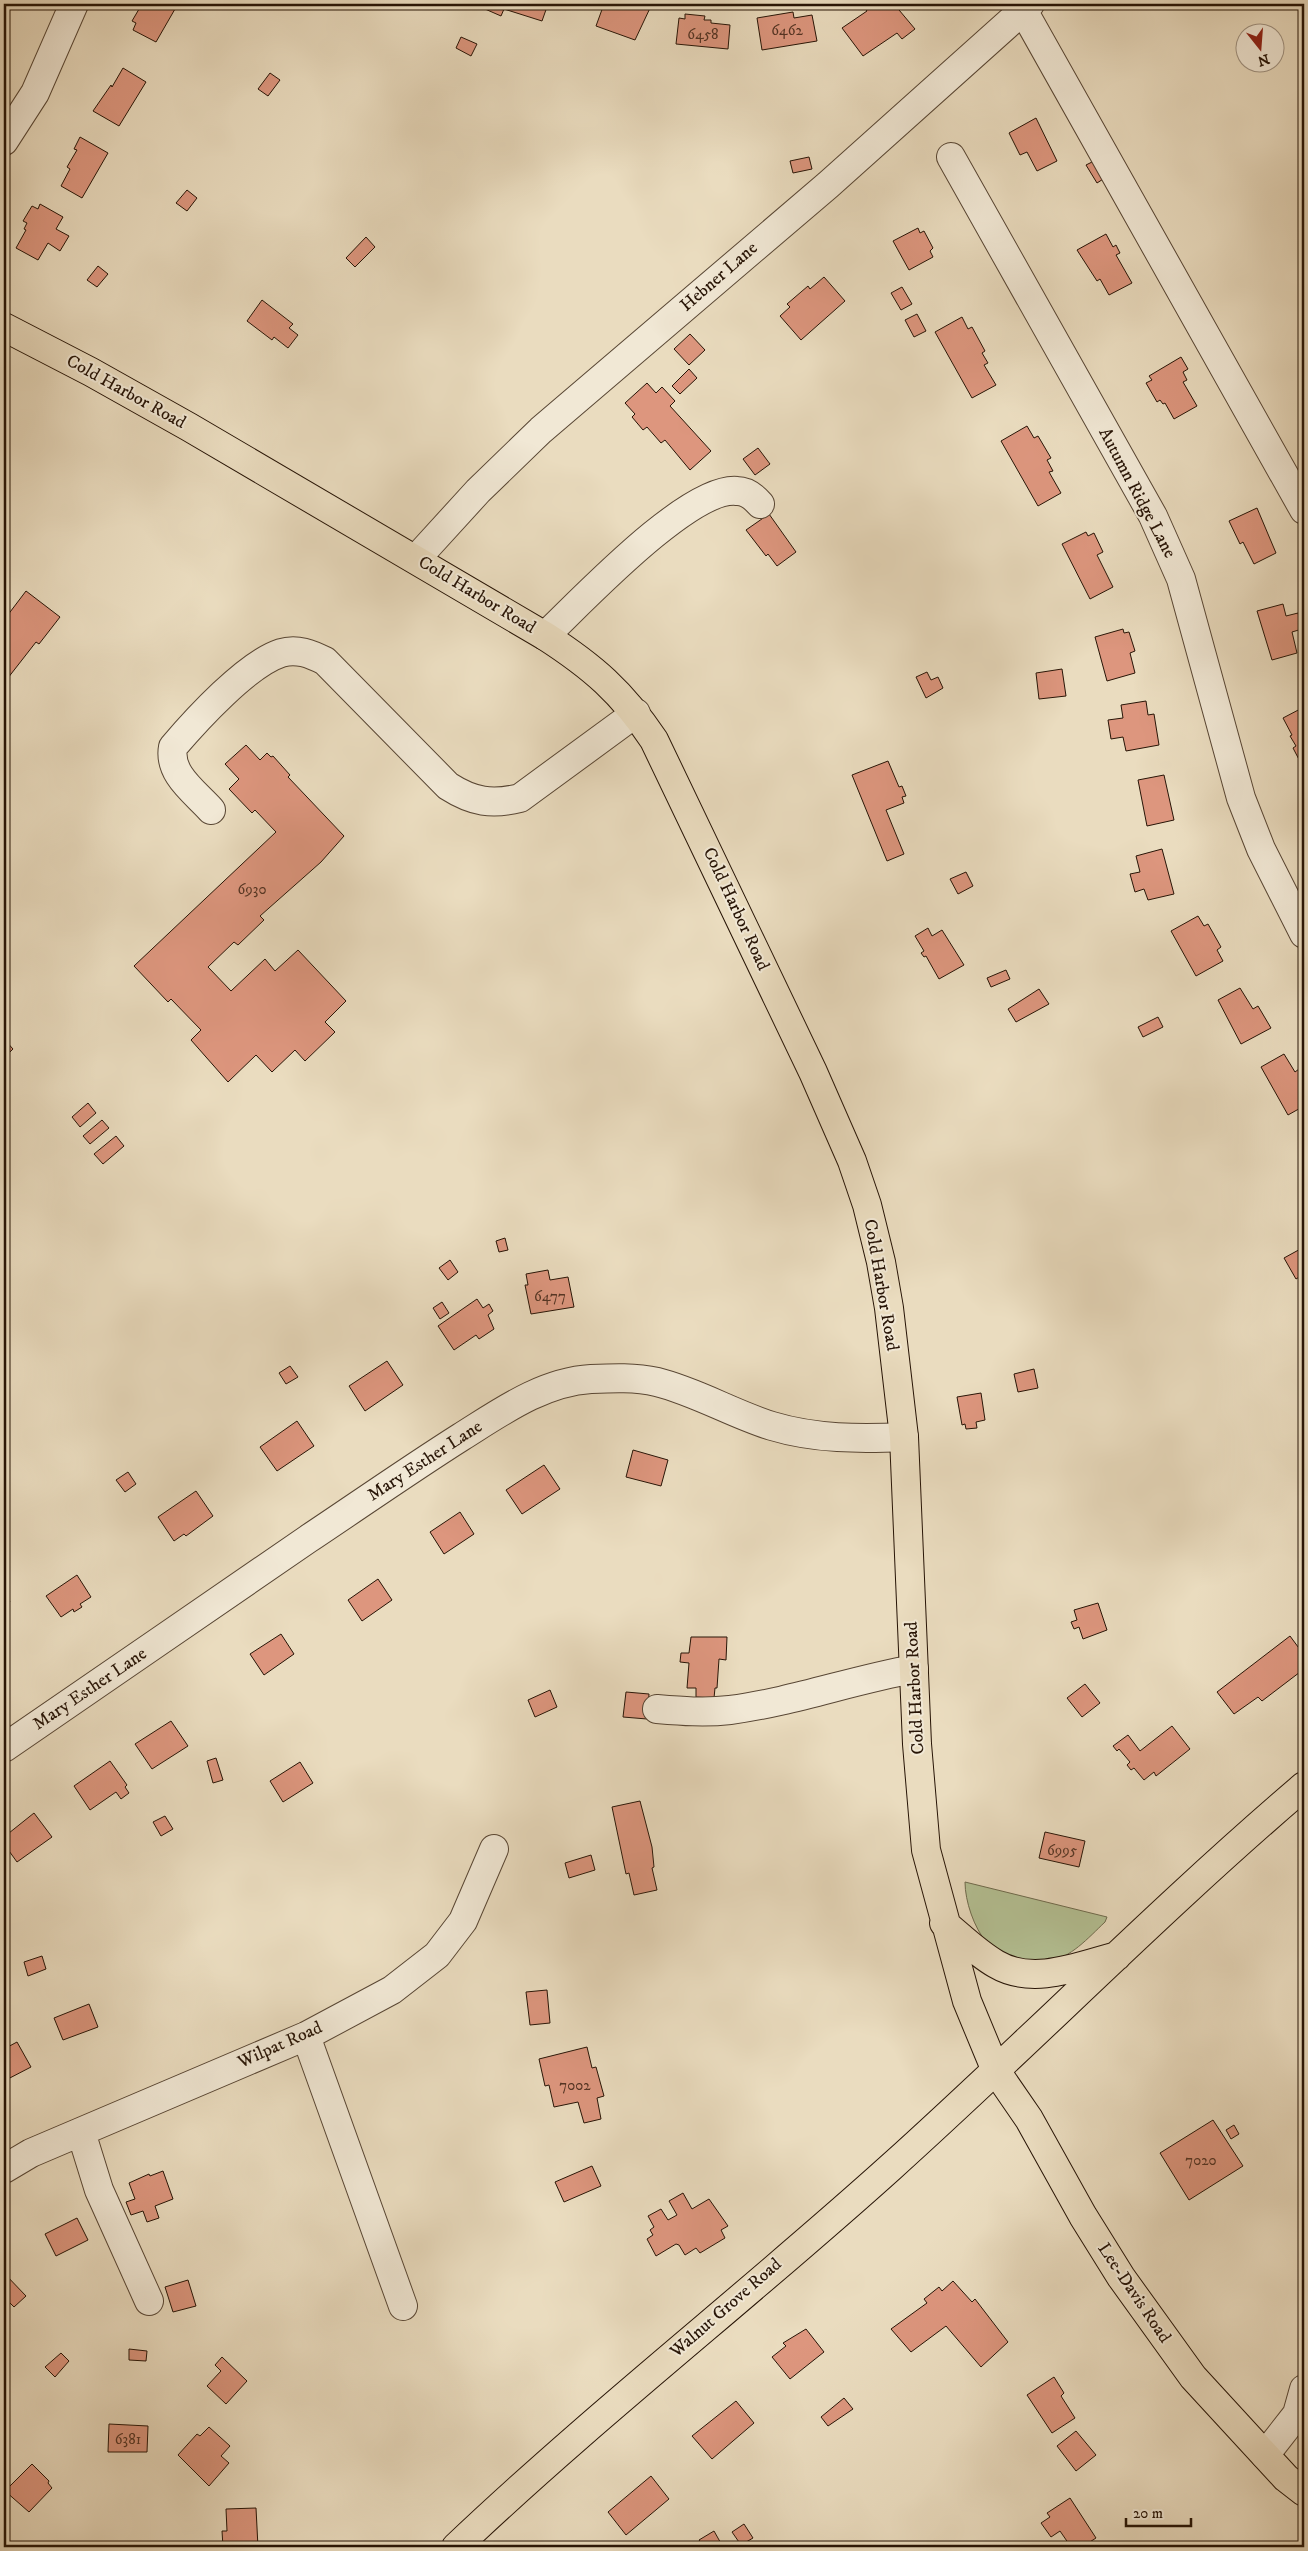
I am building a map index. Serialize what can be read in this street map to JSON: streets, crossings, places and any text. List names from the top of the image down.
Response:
{
  "streets": {
    "main road": ["Cold Harbor Road", "Lee-Davis Road", "Walnut Grove Road"],
    "street": [
      "Hebner Lane",
      "Autumn Ridge Lane",
      "Mary Esther Lane",
      "Wilpat Road"
    ]
  },
  "crossings": [
    ["Hebner Lane", "Cold Harbor Road"],
    ["Cold Harbor Road", "Mary Esther Lane"],
    ["Cold Harbor Road", "Lee-Davis Road"],
    ["Cold Harbor Road", "Walnut Grove Road"],
    ["Lee-Davis Road", "Walnut Grove Road"]
  ],
  "house_numbers": [
    "6462",
    "6458",
    "6930",
    "6477",
    "6995",
    "7002",
    "7020",
    "6381"
  ],
  "scale_bar": "20 m",
  "north": "bottom"
}
